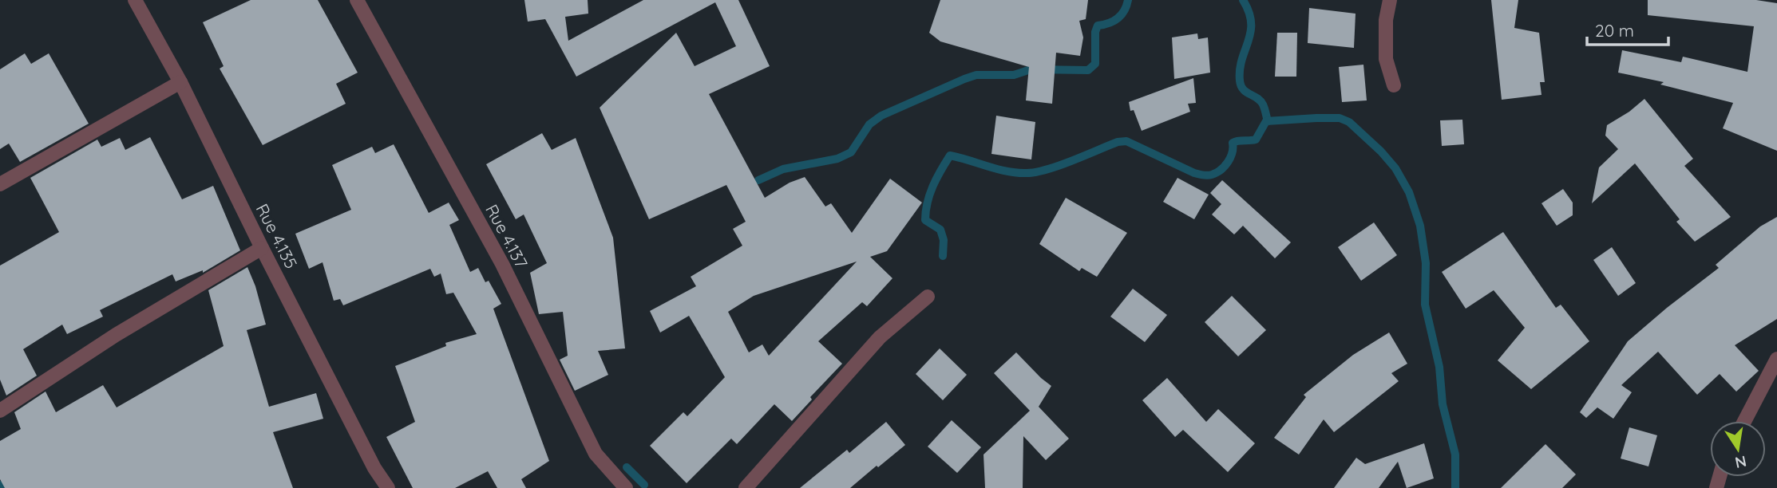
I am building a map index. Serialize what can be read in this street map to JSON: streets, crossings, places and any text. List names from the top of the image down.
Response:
{
  "streets": {
    "street": ["Rue 4.135", "Rue 4.137"]
  },
  "scale_bar": "20 m",
  "north": "bottom"
}
